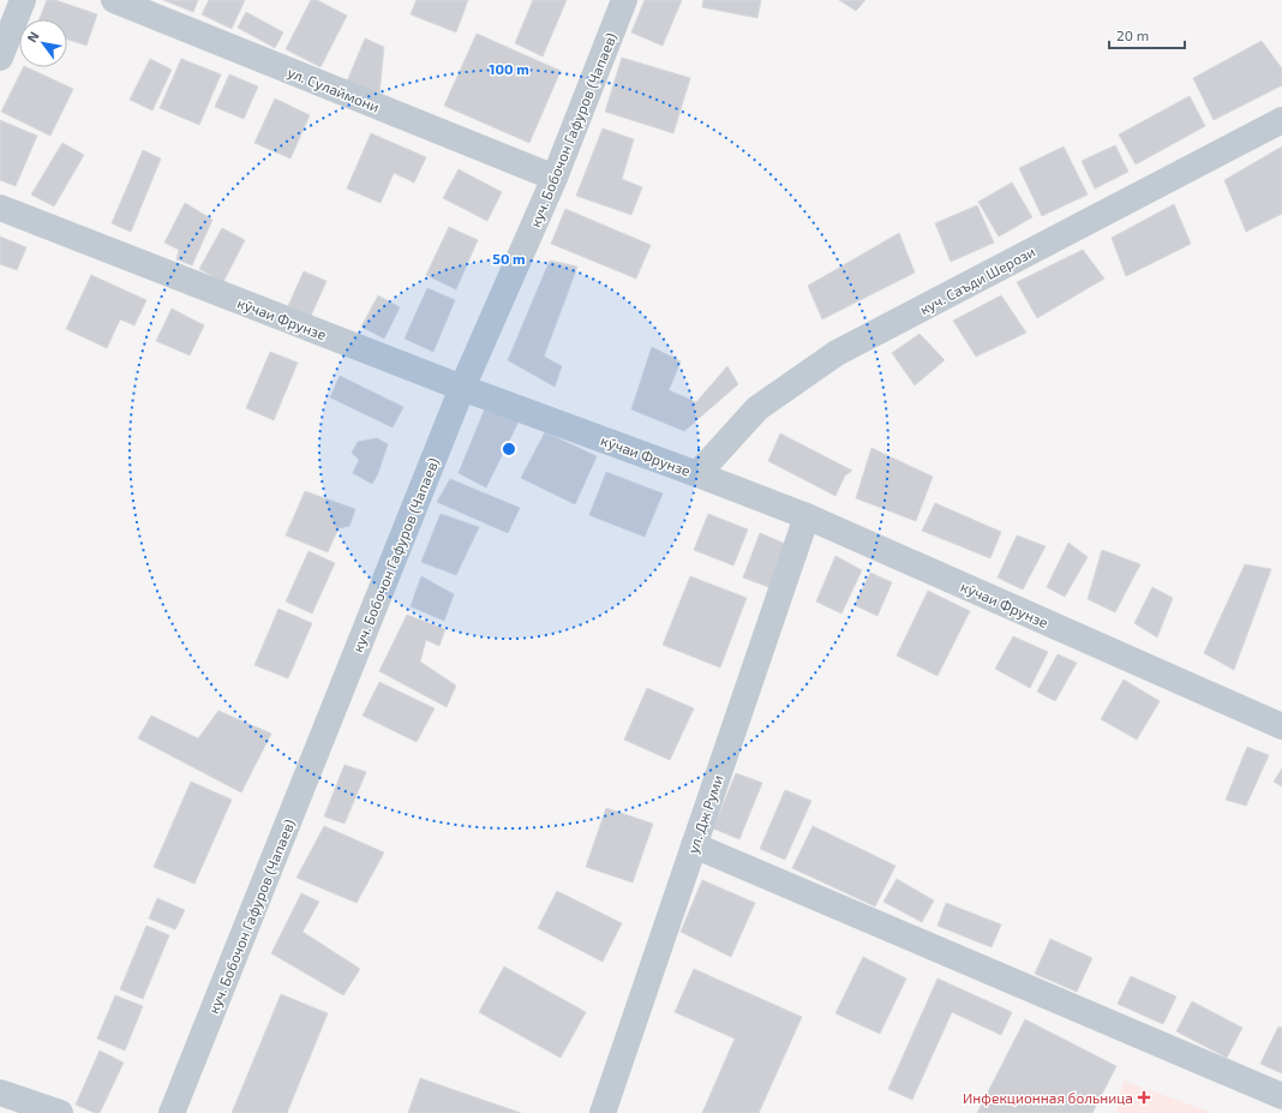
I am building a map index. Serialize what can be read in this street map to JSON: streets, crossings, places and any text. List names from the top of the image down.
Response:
{
  "streets": {
    "street": [
      "ул. Сулаймони",
      "куч. Бобочон Гафуров (Чапаев)",
      "куч. Саъди Шерози",
      "кӯчаи Фрунзе",
      "ул. Дж Руми"
    ]
  },
  "crossings": [
    ["ул. Сулаймони", "куч. Бобочон Гафуров (Чапаев)"],
    ["куч. Бобочон Гафуров (Чапаев)", "кӯчаи Фрунзе"],
    ["куч. Саъди Шерози", "кӯчаи Фрунзе"],
    ["кӯчаи Фрунзе", "ул. Дж Руми"]
  ],
  "places": {
    "health": ["Инфекционная больница"]
  },
  "scale_bar": "20 m",
  "north": "top left",
  "rings": ["100 m", "50 m"]
}
